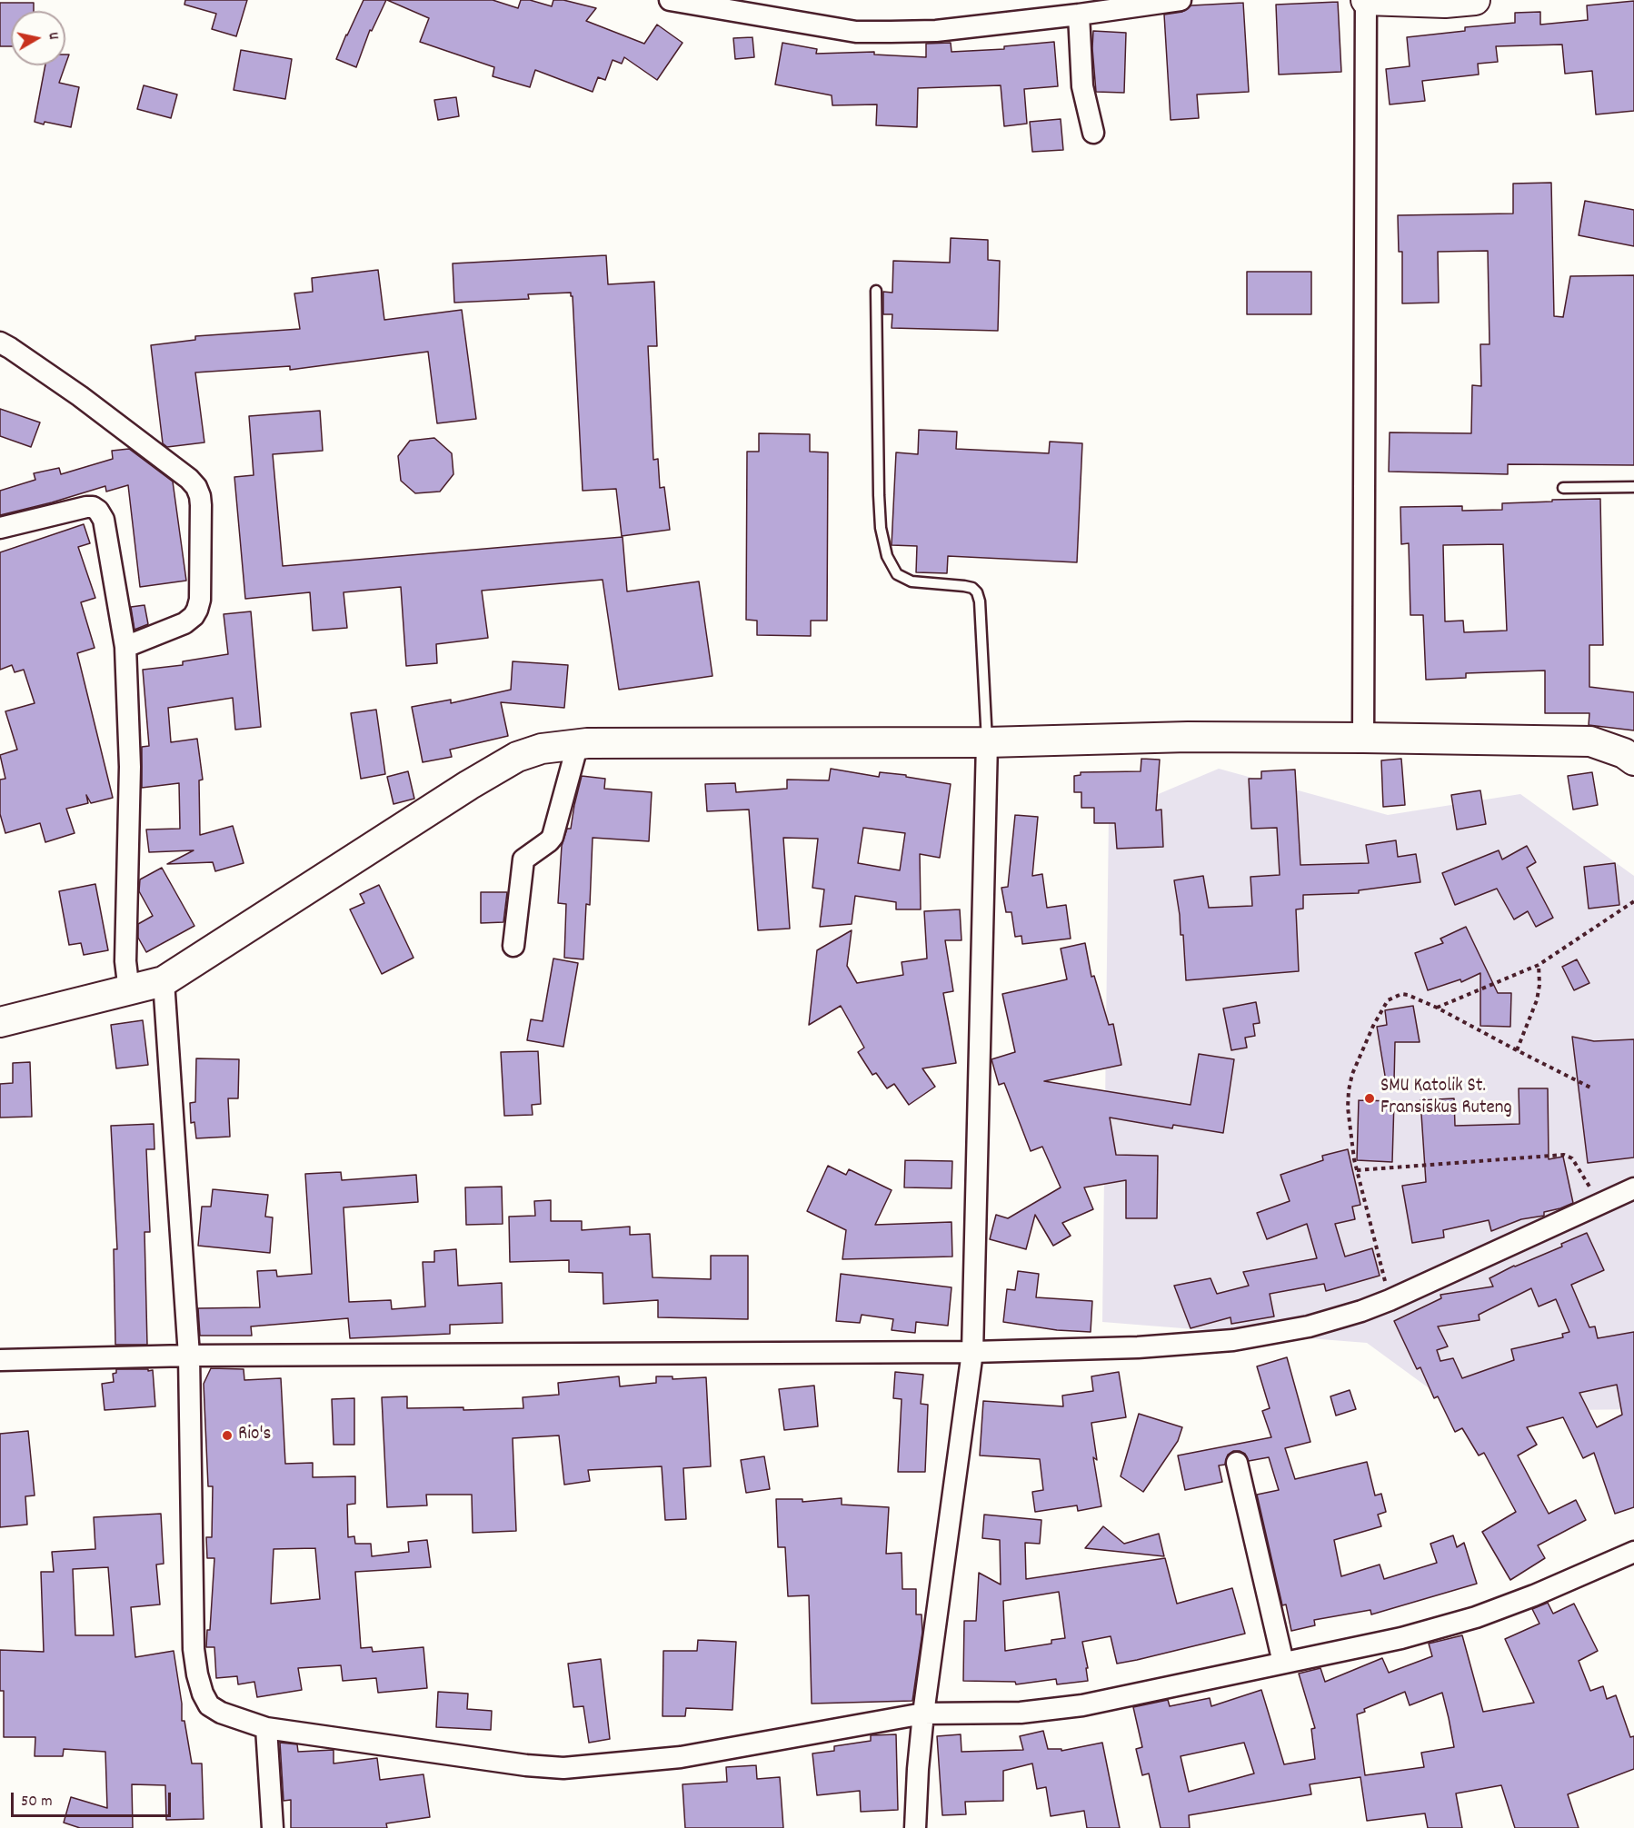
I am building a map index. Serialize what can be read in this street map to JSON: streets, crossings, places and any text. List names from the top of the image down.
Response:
{
  "places": ["SMU Katolik St. Fransiskus Ruteng", "Rio's"],
  "scale_bar": "50 m",
  "north": "right"
}
